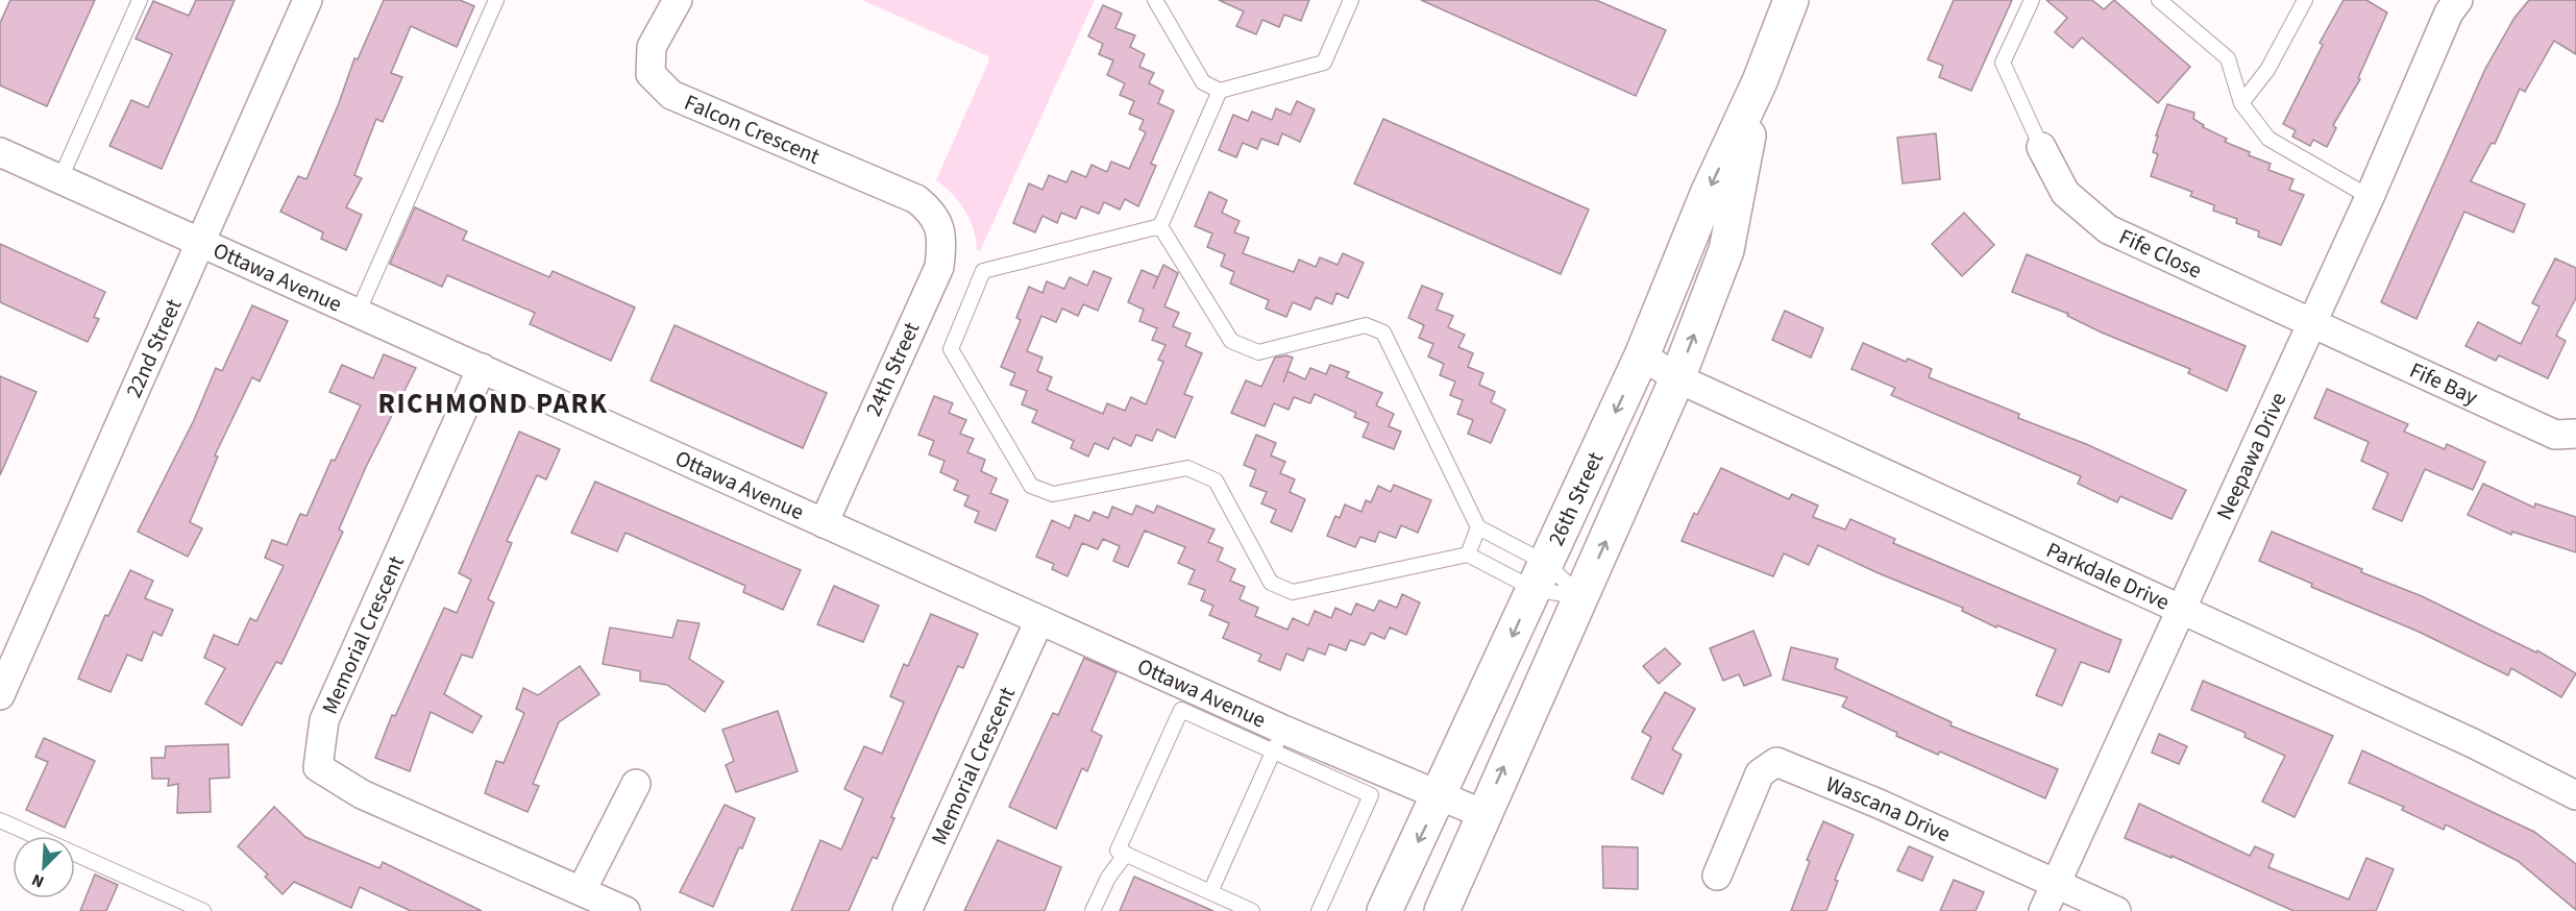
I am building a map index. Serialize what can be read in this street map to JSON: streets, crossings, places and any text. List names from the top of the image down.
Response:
{
  "streets": {
    "street": [
      "Falcon Crescent",
      "Fife Close",
      "Ottawa Avenue",
      "22nd Street",
      "24th Street",
      "Fife Bay",
      "Neepawa Drive",
      "26th Street",
      "Parkdale Drive",
      "Memorial Crescent",
      "Wascana Drive"
    ]
  },
  "crossings": [
    ["Falcon Crescent", "24th Street"],
    ["Fife Close", "Fife Bay"],
    ["Fife Close", "Neepawa Drive"],
    ["Ottawa Avenue", "22nd Street"],
    ["Ottawa Avenue", "24th Street"],
    ["Ottawa Avenue", "26th Street"],
    ["Ottawa Avenue", "Memorial Crescent"],
    ["Fife Bay", "Neepawa Drive"],
    ["Neepawa Drive", "Parkdale Drive"],
    ["Neepawa Drive", "Wascana Drive"],
    ["26th Street", "Parkdale Drive"]
  ],
  "districts": ["RICHMOND PARK"],
  "north": "bottom left"
}
